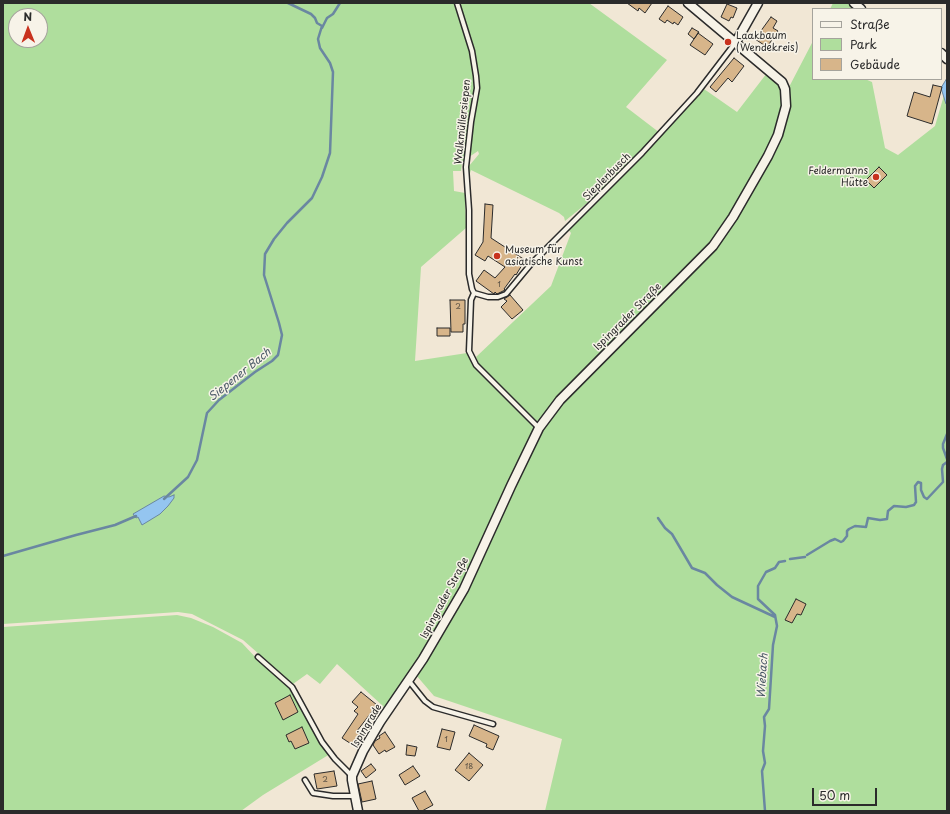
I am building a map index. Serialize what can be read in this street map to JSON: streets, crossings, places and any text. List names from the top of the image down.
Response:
{
  "streets": {
    "street": ["Ispingrader Straße", "Ispingrade"],
    "lane": ["Walkmüllersiepen", "Sieplenbusch"]
  },
  "crossings": [
    ["Walkmüllersiepen", "Sieplenbusch"],
    ["Sieplenbusch", "Ispingrader Straße"],
    ["Ispingrader Straße", "Ispingrade"]
  ],
  "water": ["Siepener Bach", "Wiebach"],
  "places": ["Laakbaum (Wendekreis)", "Feldermanns Hütte", "Museum für asiatische Kunst"],
  "house_numbers": [
    "1",
    "2",
    "1",
    "18",
    "2"
  ],
  "legend": ["Straße", "Park", "Gebäude"],
  "scale_bar": "50 m",
  "north": "top"
}
